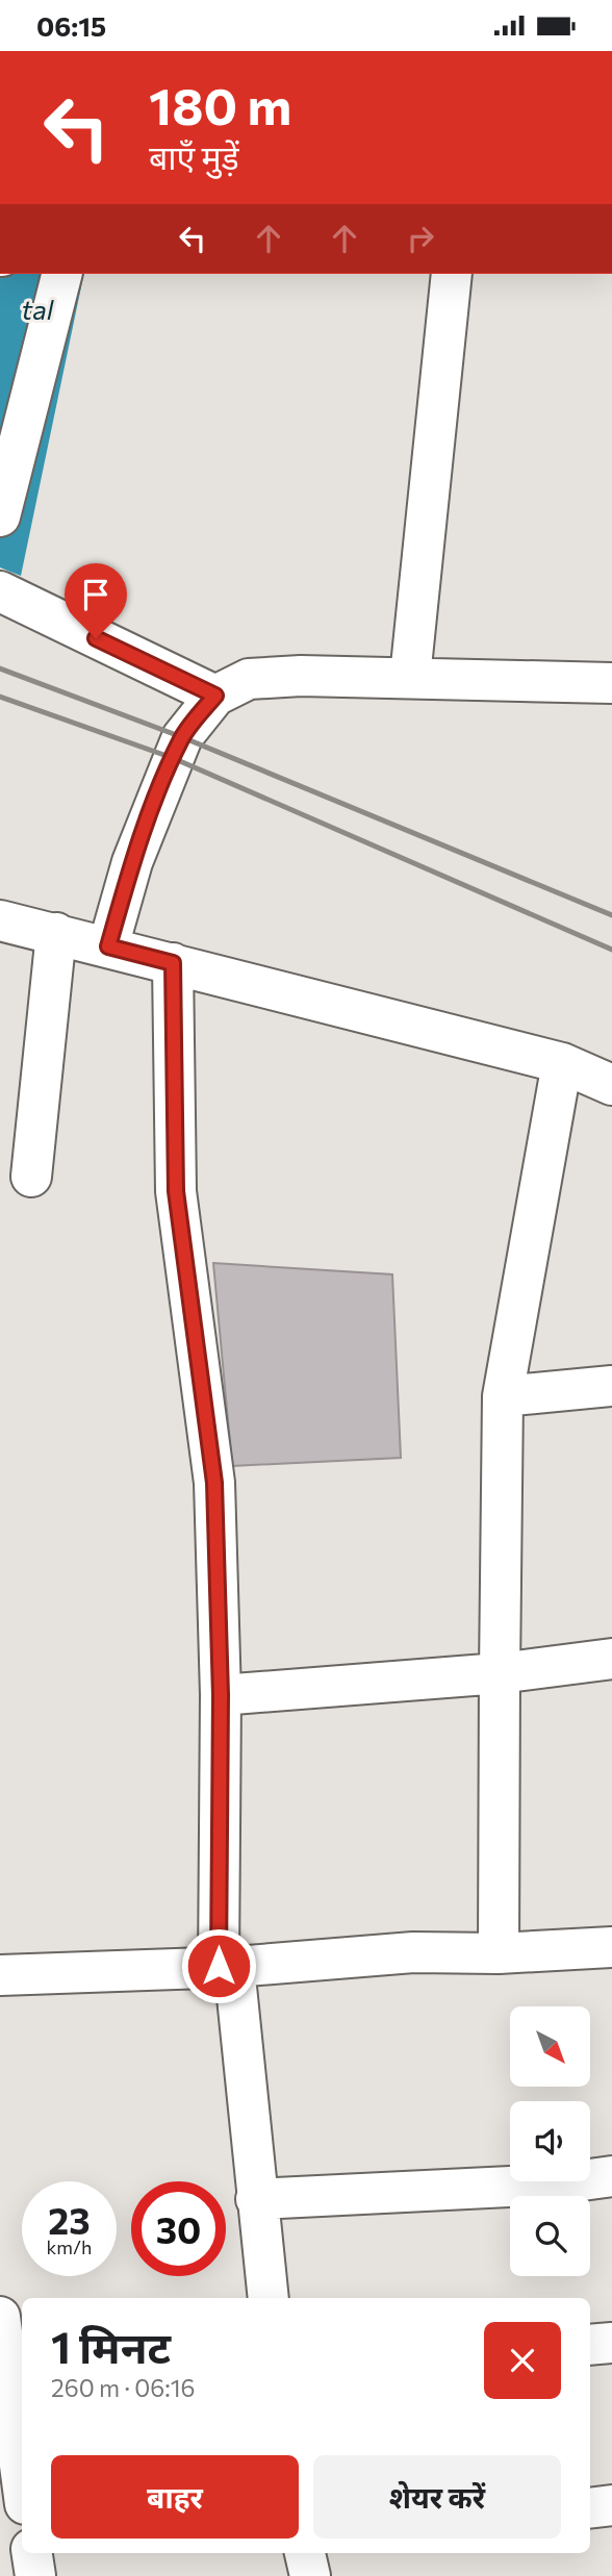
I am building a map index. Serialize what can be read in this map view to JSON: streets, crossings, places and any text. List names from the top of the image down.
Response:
{
  "water": ["tal"],
  "north": "bottom right",
  "page": {
    "status": "06:15",
    "turn": ["180 m", "बाएँ मुड़ें"],
    "speed": "23 km/h",
    "limit": "30",
    "heading": ["1 मिनट", "260 m · 06:16"],
    "buttons": ["बाहर", "शेयर करें"]
  }
}
